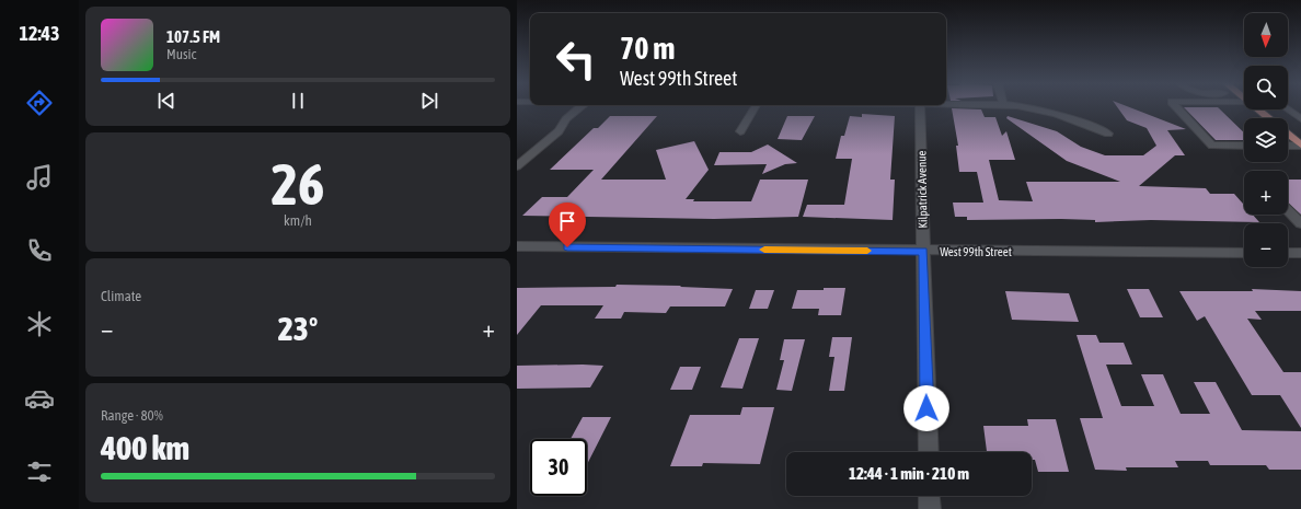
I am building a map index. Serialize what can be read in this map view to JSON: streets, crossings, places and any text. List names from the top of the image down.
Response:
{
  "streets": {
    "street": ["Kilpatrick Avenue", "West 99th Street"]
  },
  "crossings": [
    ["Kilpatrick Avenue", "West 99th Street"]
  ],
  "north": "bottom",
  "page": {
    "tabs": "12:43",
    "map_buttons": ["+", "−"],
    "turn": ["70 m", "West 99th Street"],
    "song": ["107.5 FM", "Music"],
    "tile": [
      ["26", "km/h"],
      "Climate",
      ["Range · 80%", "400 km"]
    ],
    "heat": ["−", "23°", "+"],
    "limit": "30",
    "trip": "12:44 · 1 min · 210 m"
  }
}
